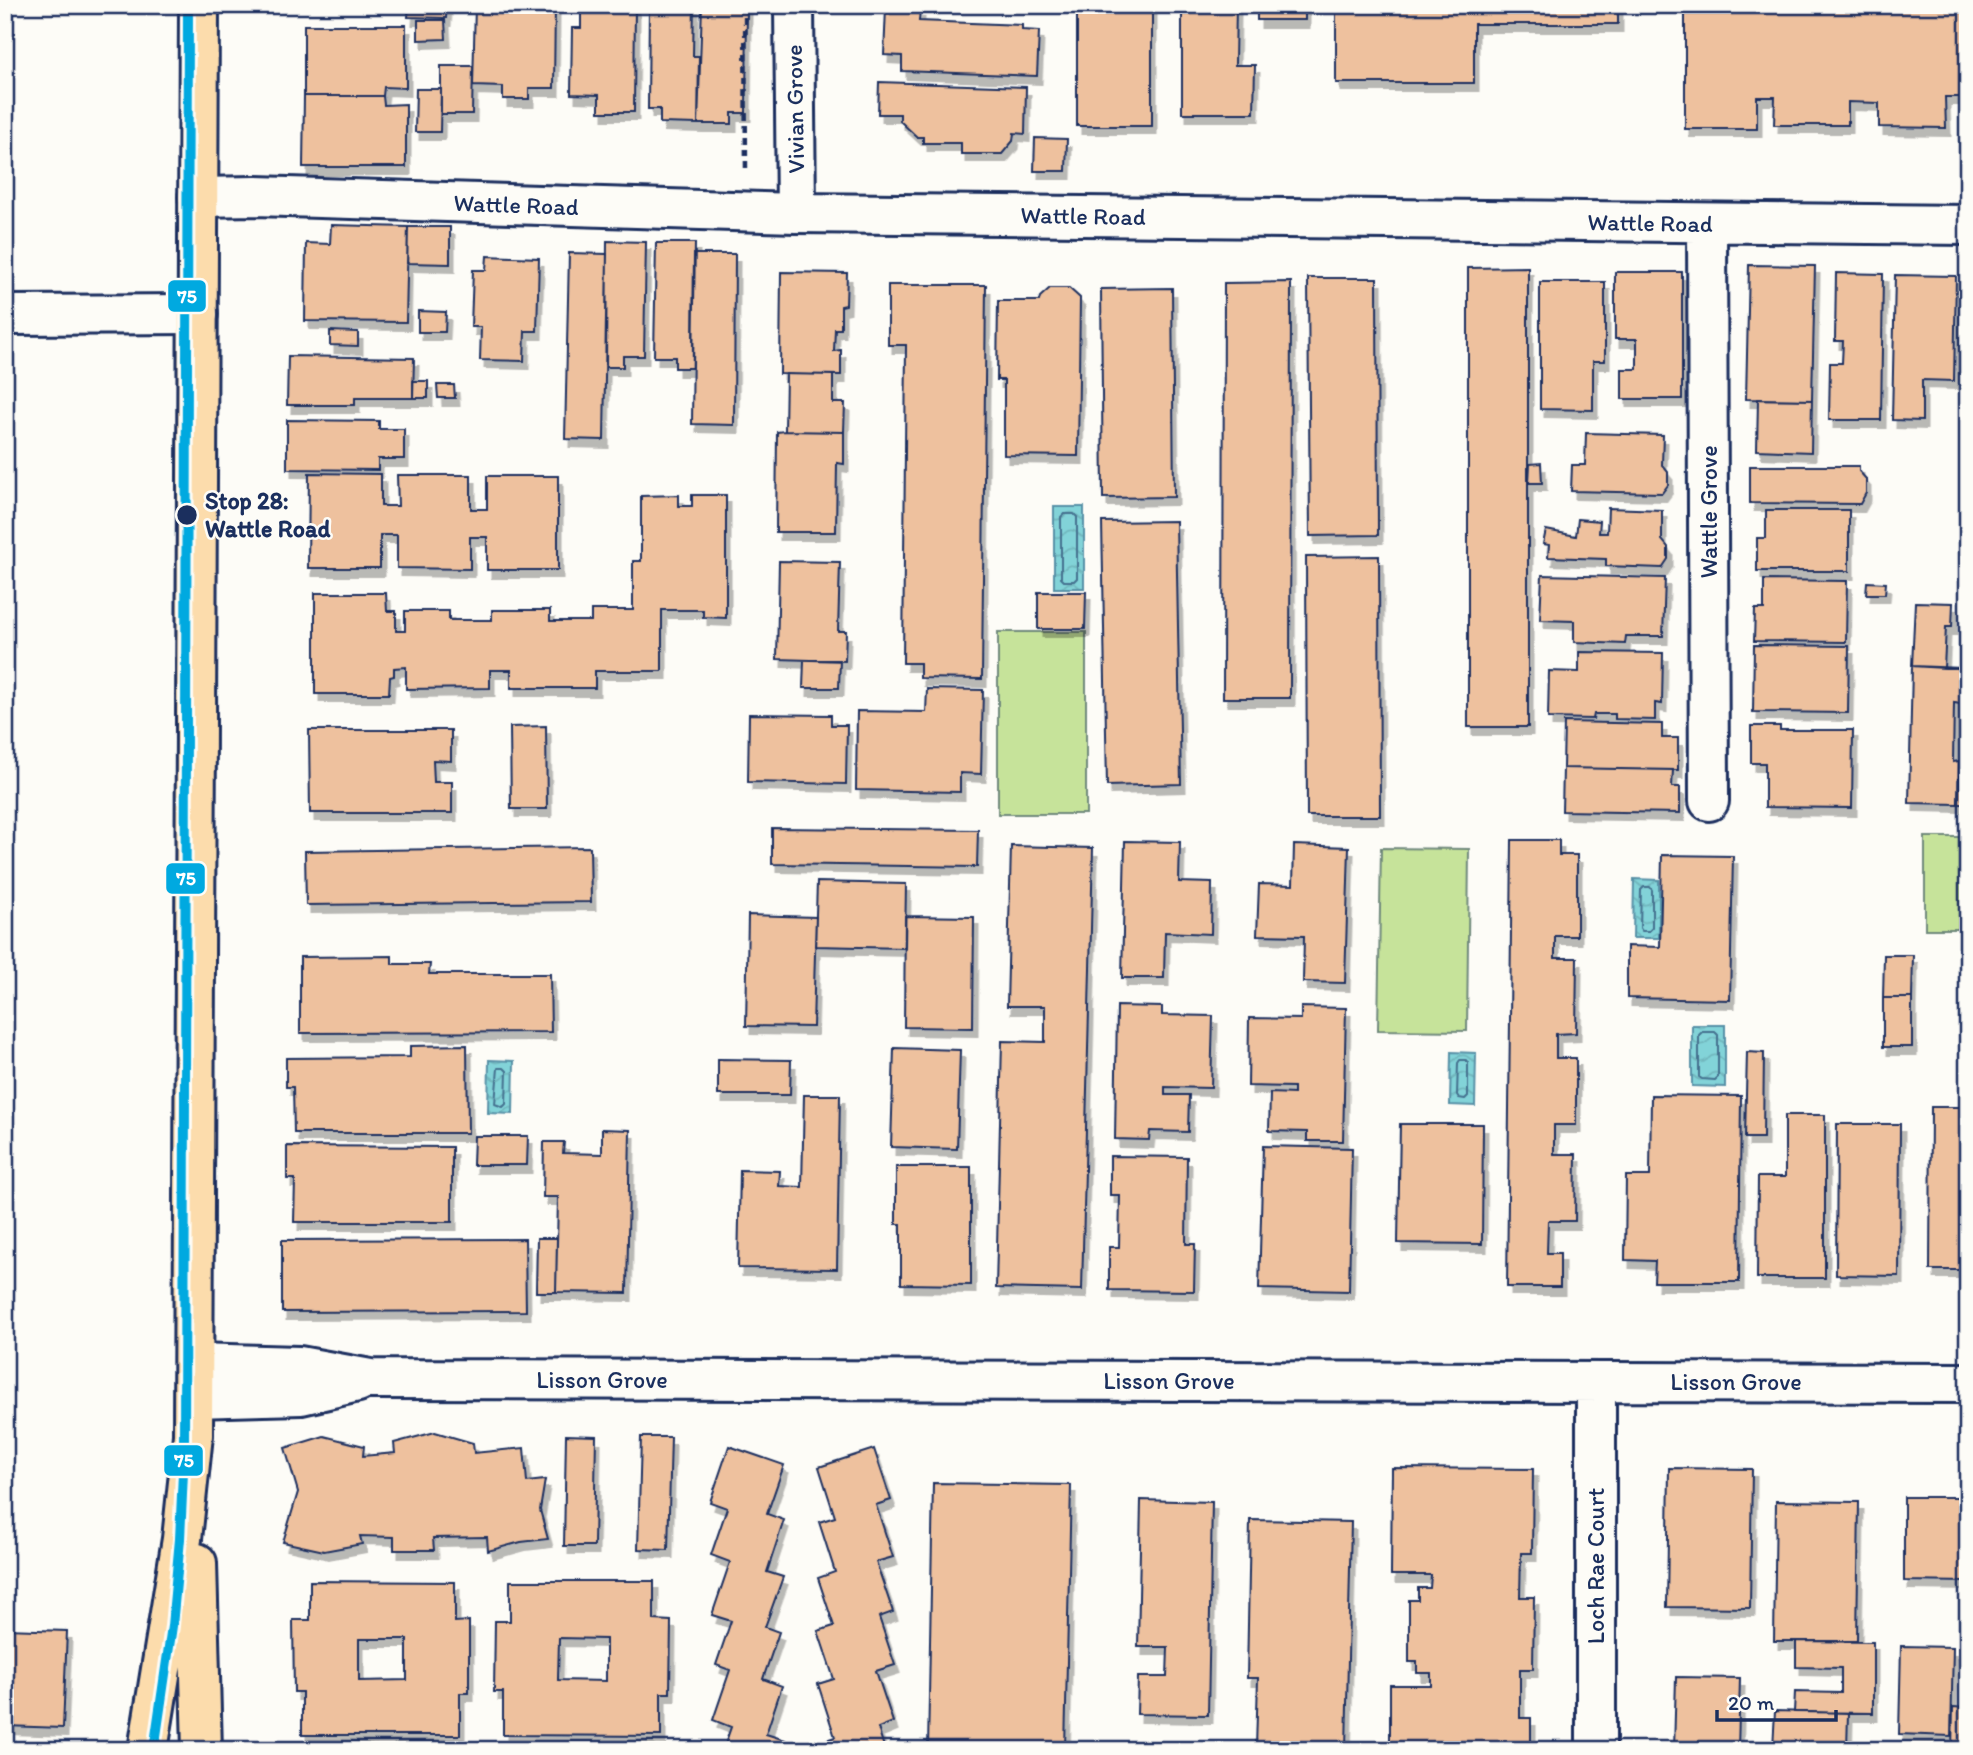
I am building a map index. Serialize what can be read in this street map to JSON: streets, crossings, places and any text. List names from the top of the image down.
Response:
{
  "streets": {
    "street": [
      "Vivian Grove",
      "Wattle Road",
      "Wattle Grove",
      "Lisson Grove",
      "Loch Rae Court"
    ]
  },
  "crossings": [
    ["Vivian Grove", "Wattle Road"],
    ["Wattle Road", "Wattle Grove"],
    ["Lisson Grove", "Loch Rae Court"]
  ],
  "places": ["Stop 28: Wattle Road"],
  "lines": ["transit line 75"],
  "scale_bar": "20 m"
}
